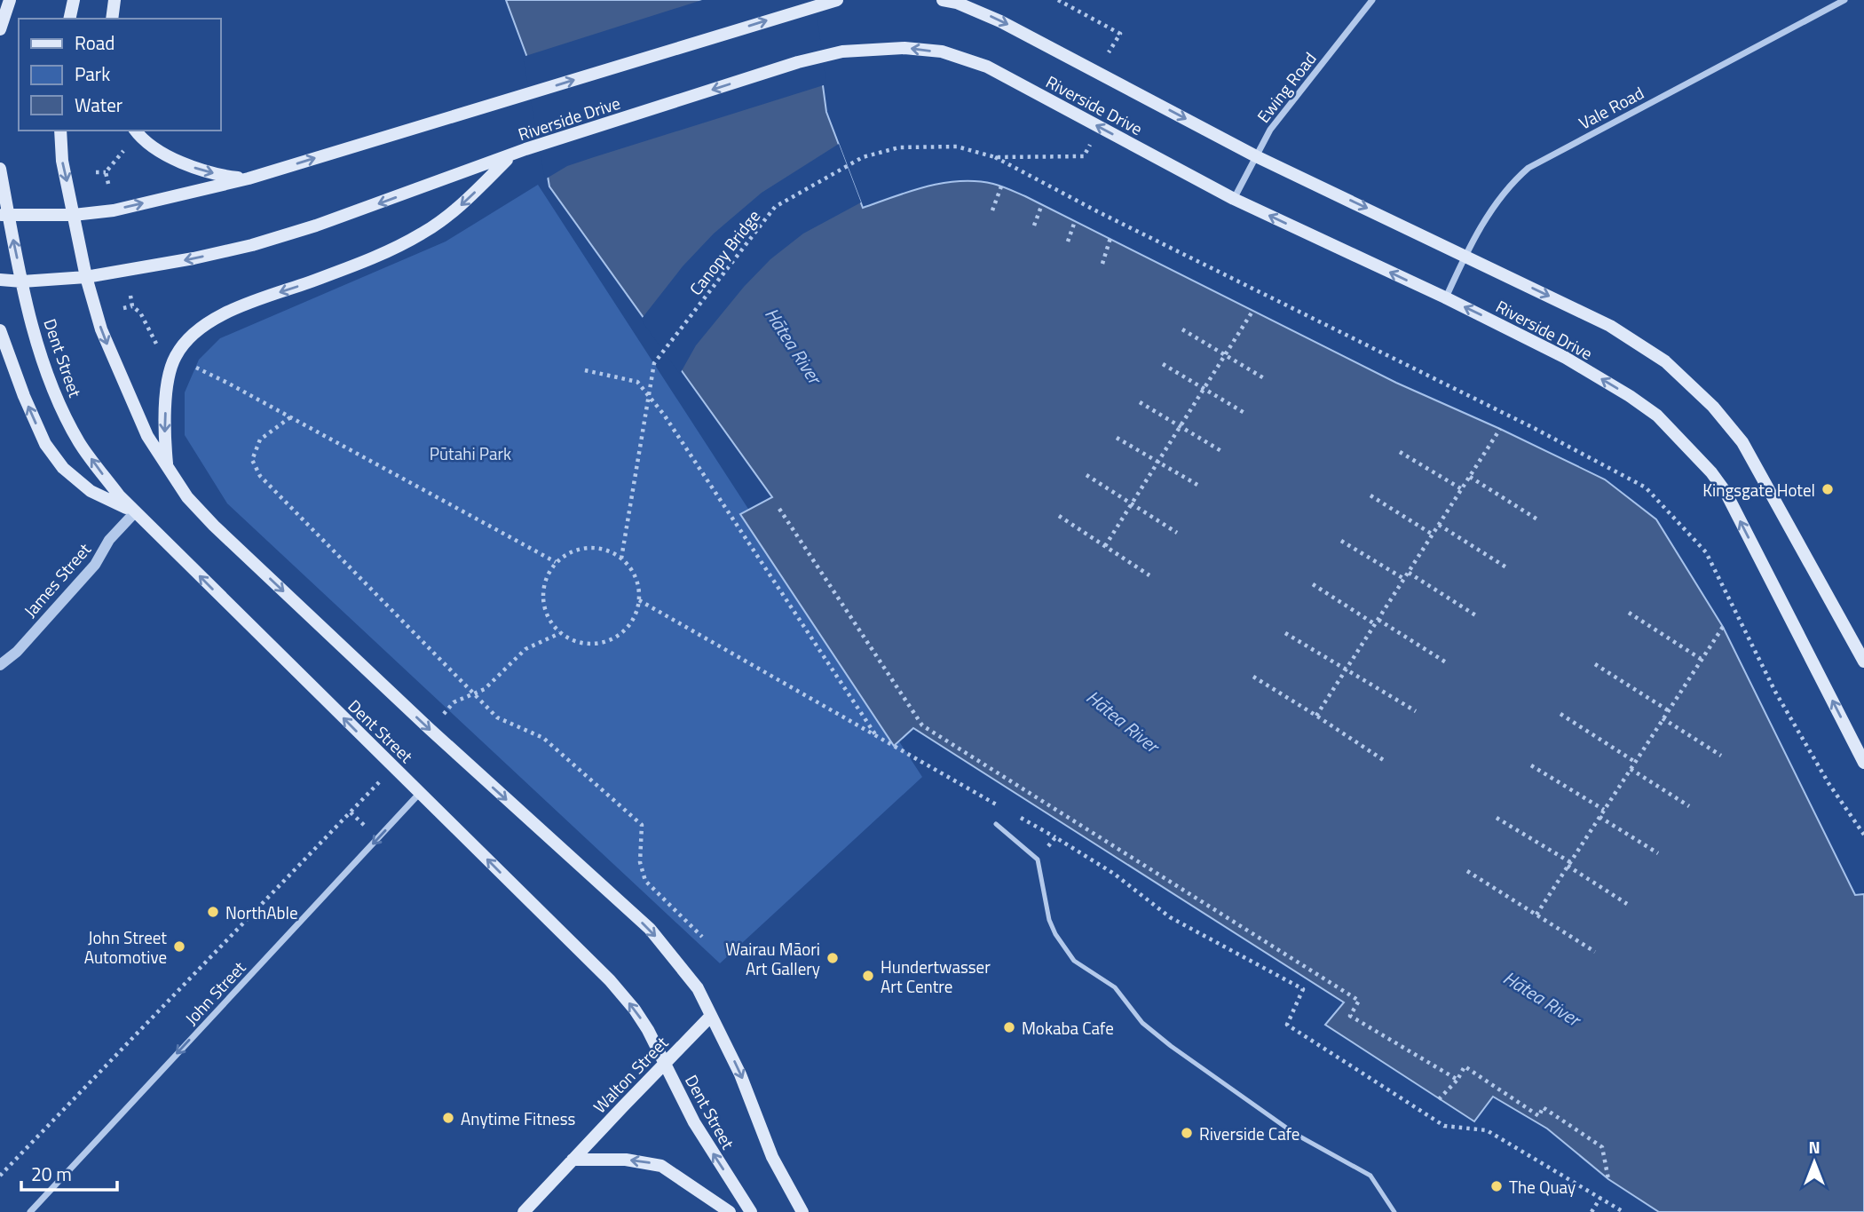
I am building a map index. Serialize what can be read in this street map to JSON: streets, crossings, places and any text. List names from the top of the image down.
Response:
{
  "streets": {
    "main road": ["Riverside Drive", "Dent Street", "Walton Street"],
    "street": [
      "Ewing Road",
      "Vale Road",
      "James Street",
      "John Street"
    ],
    "path": ["Canopy Bridge"]
  },
  "crossings": [
    ["Ewing Road", "Riverside Drive"],
    ["Riverside Drive", "Vale Road"],
    ["Riverside Drive", "Dent Street"],
    ["Dent Street", "James Street"],
    ["Dent Street", "John Street"],
    ["Dent Street", "Walton Street"]
  ],
  "one_way": ["John Street"],
  "water": ["Hātea River"],
  "parks": ["Pūtahi Park"],
  "places": [
    "Kingsgate Hotel",
    "NorthAble",
    "John Street Automotive",
    "Wairau Māori Art Gallery",
    "Hundertwasser Art Centre",
    "Mokaba Cafe",
    "Anytime Fitness",
    "Riverside Cafe",
    "The Quay"
  ],
  "legend": ["Road", "Park", "Water"],
  "scale_bar": "20 m",
  "north": "top"
}
